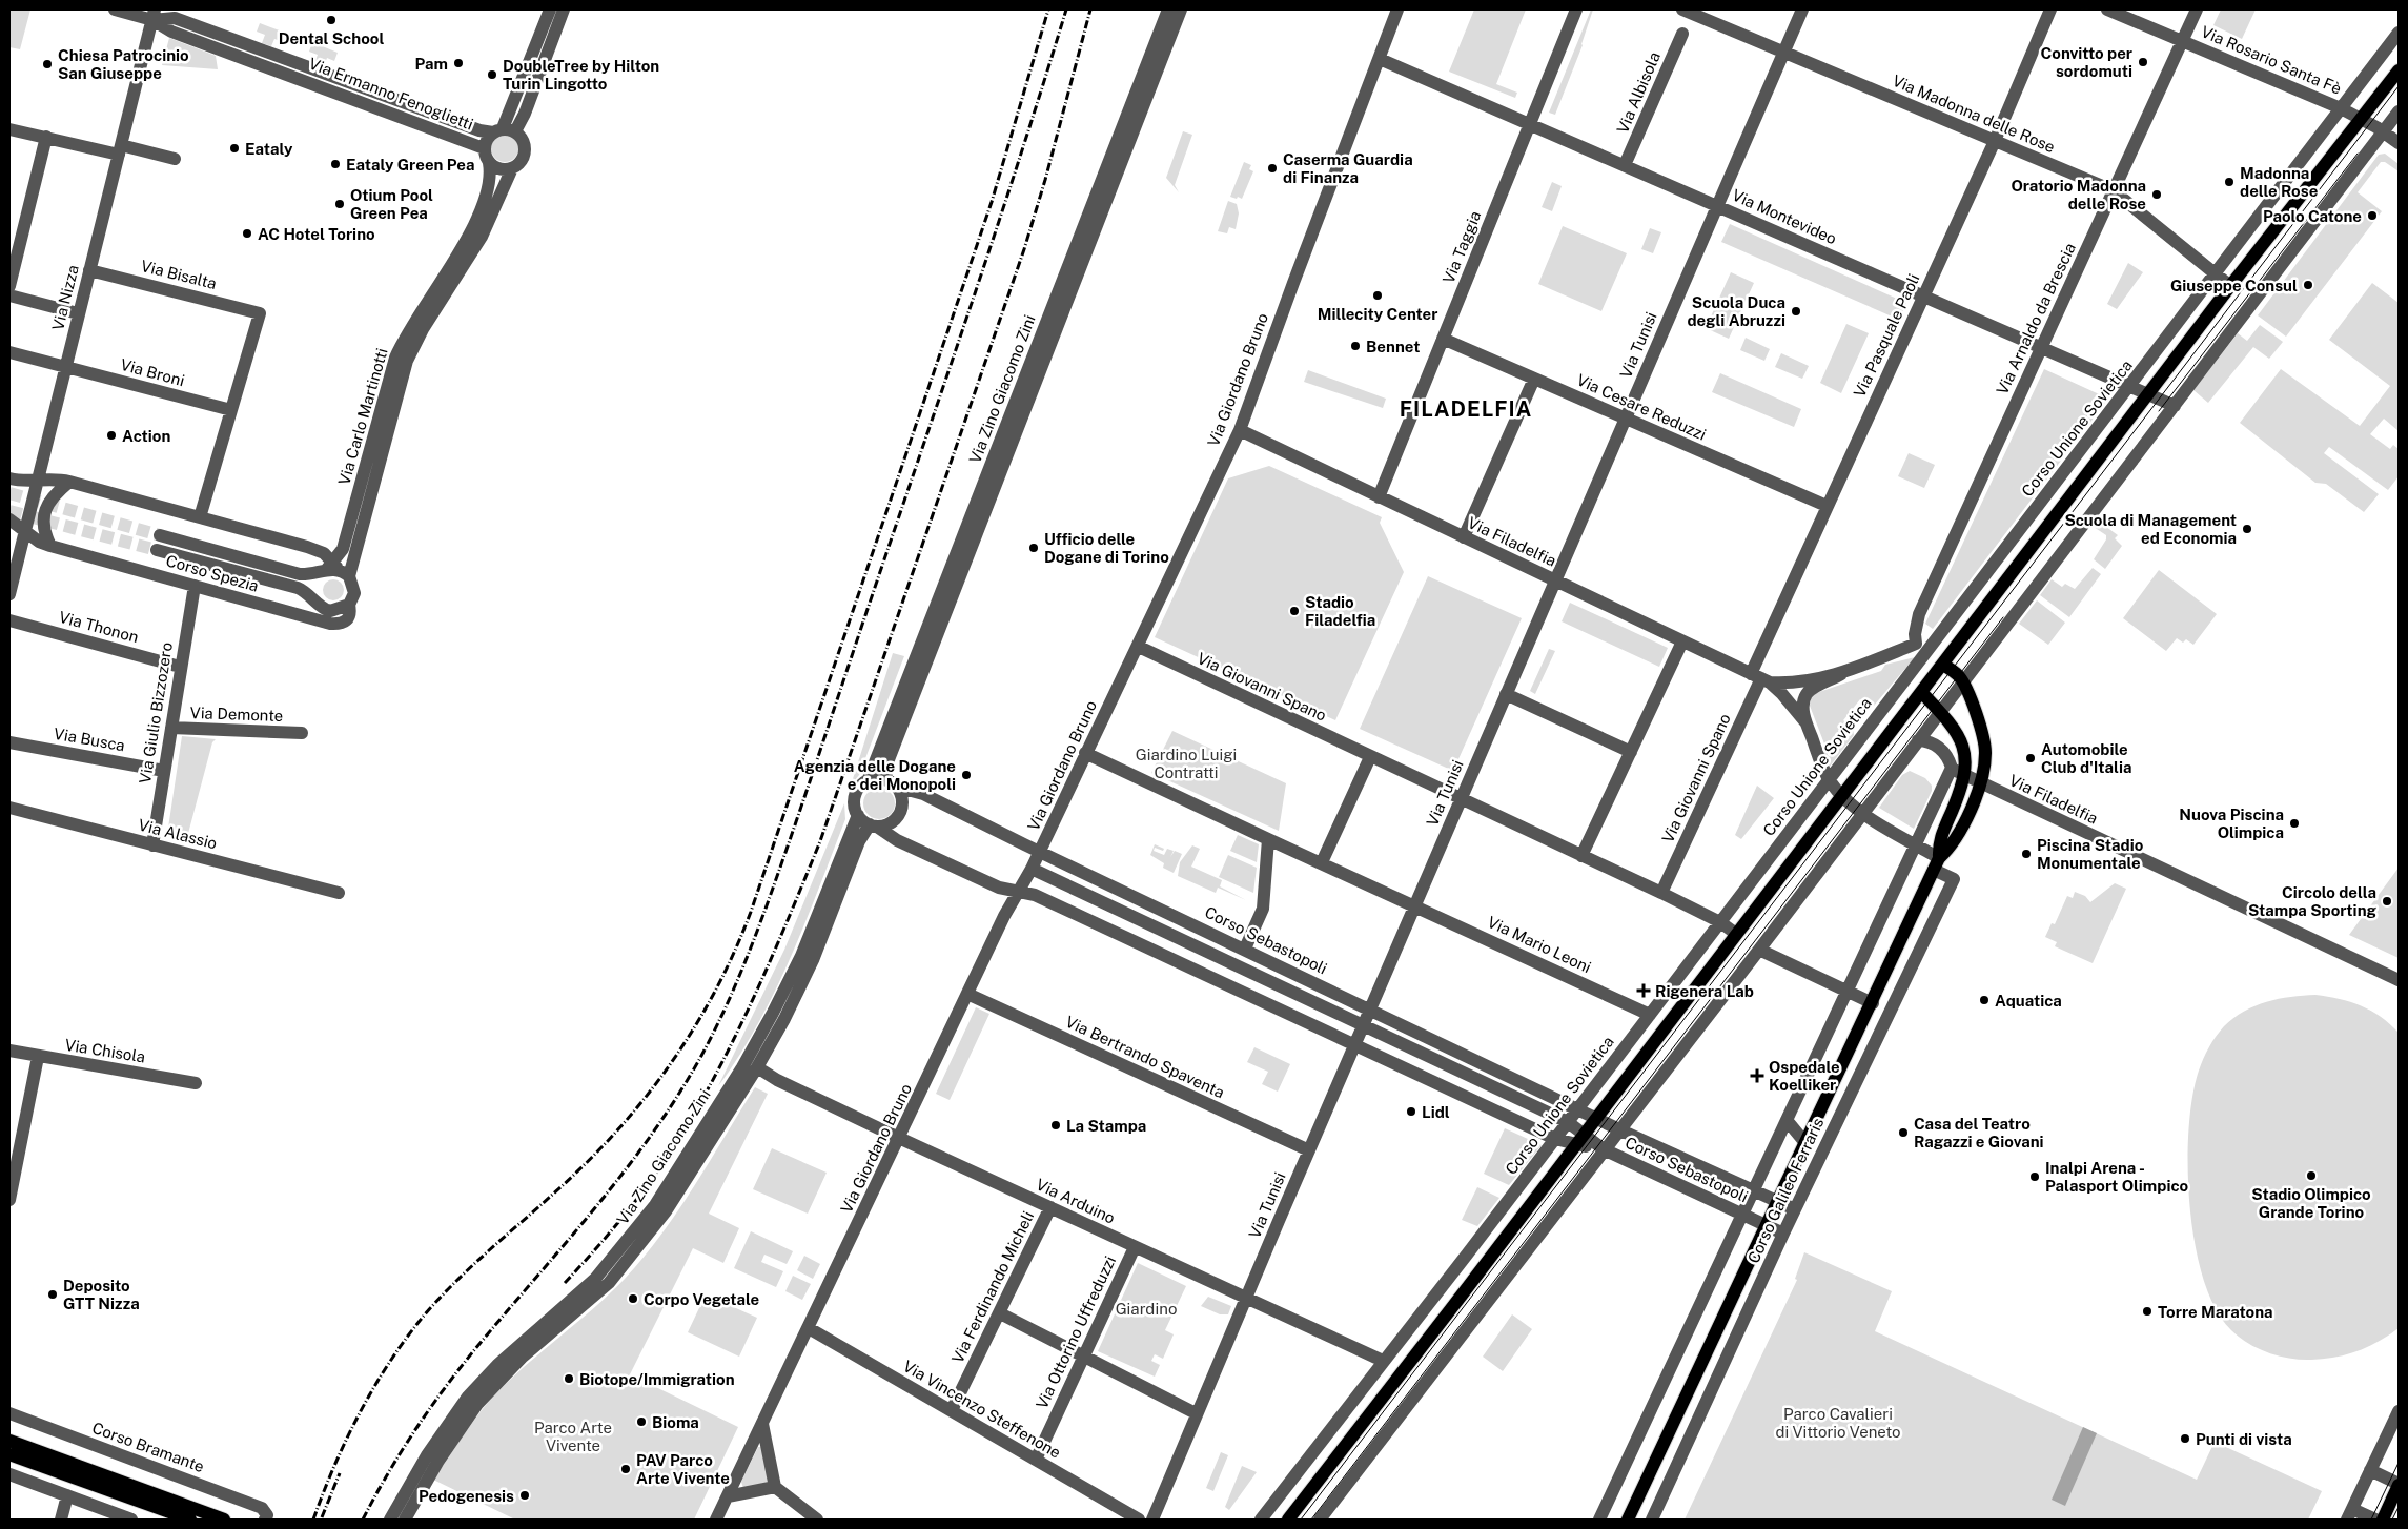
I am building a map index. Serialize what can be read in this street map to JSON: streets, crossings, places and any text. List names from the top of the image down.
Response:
{
  "streets": {
    "main road": ["Corso Galileo Ferraris"],
    "street": [
      "Via Rosario Santa Fè",
      "Via Albisola",
      "Via Ermanno Fenoglietti",
      "Via Madonna delle Rose",
      "Via Montevideo",
      "Via Taggia",
      "Via Bisalta",
      "Via Nizza",
      "Via Arnaldo da Brescia",
      "Via Pasquale Paoli",
      "Via Tunisi",
      "Via Broni",
      "Via Giordano Bruno",
      "Via Zino Giacomo Zini",
      "Via Cesare Reduzzi",
      "Via Carlo Martinotti",
      "Corso Unione Sovietica",
      "Via Filadelfia",
      "Corso Spezia",
      "Via Thonon",
      "Via Giovanni Spano",
      "Via Giulio Bizzozero",
      "Via Demonte",
      "Via Busca",
      "Via Alassio",
      "Corso Sebastopoli",
      "Via Mario Leoni",
      "Via Chisola",
      "Via Bertrando Spaventa",
      "Via Arduino",
      "Via Ferdinando Micheli",
      "Via Ottorino Uffreduzzi",
      "Via Vincenzo Steffenone",
      "Corso Bramante"
    ]
  },
  "crossings": [
    ["Via Rosario Santa Fè", "Via Arnaldo da Brescia"],
    ["Via Rosario Santa Fè", "Corso Unione Sovietica"],
    ["Via Albisola", "Via Montevideo"],
    ["Via Ermanno Fenoglietti", "Via Nizza"],
    ["Via Ermanno Fenoglietti", "Via Carlo Martinotti"],
    ["Via Madonna delle Rose", "Via Arnaldo da Brescia"],
    ["Via Madonna delle Rose", "Via Pasquale Paoli"],
    ["Via Madonna delle Rose", "Via Tunisi"],
    ["Via Madonna delle Rose", "Corso Unione Sovietica"],
    ["Via Montevideo", "Via Taggia"],
    ["Via Montevideo", "Via Arnaldo da Brescia"],
    ["Via Montevideo", "Via Pasquale Paoli"],
    ["Via Montevideo", "Via Tunisi"],
    ["Via Montevideo", "Via Giordano Bruno"],
    ["Via Montevideo", "Corso Unione Sovietica"],
    ["Via Taggia", "Via Cesare Reduzzi"],
    ["Via Taggia", "Via Filadelfia"],
    ["Via Bisalta", "Via Nizza"],
    ["Via Bisalta", "Via Broni"],
    ["Via Nizza", "Via Broni"],
    ["Via Nizza", "Corso Spezia"],
    ["Via Arnaldo da Brescia", "Corso Unione Sovietica"],
    ["Via Pasquale Paoli", "Via Cesare Reduzzi"],
    ["Via Pasquale Paoli", "Via Filadelfia"],
    ["Via Pasquale Paoli", "Via Giovanni Spano"],
    ["Via Tunisi", "Via Cesare Reduzzi"],
    ["Via Tunisi", "Via Filadelfia"],
    ["Via Tunisi", "Via Giovanni Spano"],
    ["Via Tunisi", "Corso Sebastopoli"],
    ["Via Tunisi", "Via Mario Leoni"],
    ["Via Tunisi", "Via Bertrando Spaventa"],
    ["Via Tunisi", "Via Arduino"],
    ["Via Giordano Bruno", "Via Filadelfia"],
    ["Via Giordano Bruno", "Via Giovanni Spano"],
    ["Via Giordano Bruno", "Corso Sebastopoli"],
    ["Via Giordano Bruno", "Via Bertrando Spaventa"],
    ["Via Giordano Bruno", "Via Arduino"],
    ["Via Giordano Bruno", "Via Vincenzo Steffenone"],
    ["Via Zino Giacomo Zini", "Corso Sebastopoli"],
    ["Via Zino Giacomo Zini", "Via Arduino"],
    ["Corso Unione Sovietica", "Via Giovanni Spano"],
    ["Corso Unione Sovietica", "Corso Sebastopoli"],
    ["Corso Unione Sovietica", "Via Mario Leoni"],
    ["Corso Unione Sovietica", "Via Arduino"],
    ["Via Filadelfia", "Via Giovanni Spano"],
    ["Via Filadelfia", "Corso Galileo Ferraris"],
    ["Corso Spezia", "Via Giulio Bizzozero"],
    ["Via Thonon", "Via Giulio Bizzozero"],
    ["Via Giulio Bizzozero", "Via Demonte"],
    ["Via Giulio Bizzozero", "Via Busca"],
    ["Via Giulio Bizzozero", "Via Alassio"],
    ["Corso Sebastopoli", "Corso Galileo Ferraris"],
    ["Via Arduino", "Via Ferdinando Micheli"],
    ["Via Arduino", "Via Ottorino Uffreduzzi"],
    ["Via Ferdinando Micheli", "Via Vincenzo Steffenone"],
    ["Via Ottorino Uffreduzzi", "Via Vincenzo Steffenone"]
  ],
  "districts": ["FILADELFIA"],
  "parks": [
    "Giardino Luigi Contratti",
    "Giardino",
    "Parco Cavalieri di Vittorio Veneto",
    "Parco Arte Vivente"
  ],
  "places": {
    "other": [
      "Dental School",
      "Convitto per sordomuti",
      "Pam",
      "Chiesa Patrocinio San Giuseppe",
      "DoubleTree by Hilton Turin Lingotto",
      "Eataly",
      "Eataly Green Pea",
      "Caserma Guardia di Finanza",
      "Madonna delle Rose",
      "Oratorio Madonna delle Rose",
      "Otium Pool Green Pea",
      "Paolo Catone",
      "AC Hotel Torino",
      "Giuseppe Consul",
      "Millecity Center",
      "Scuola Duca degli Abruzzi",
      "Bennet",
      "Action",
      "Scuola di Management ed Economia",
      "Ufficio delle Dogane di Torino",
      "Stadio Filadelfia",
      "Automobile Club d'Italia",
      "Agenzia delle Dogane e dei Monopoli",
      "Nuova Piscina Olimpica",
      "Piscina Stadio Monumentale",
      "Circolo della Stampa Sporting",
      "Aquatica",
      "Lidl",
      "La Stampa",
      "Casa del Teatro Ragazzi e Giovani",
      "Stadio Olimpico Grande Torino",
      "Inalpi Arena - Palasport Olimpico",
      "Deposito GTT Nizza",
      "Corpo Vegetale",
      "Torre Maratona",
      "Biotope/Immigration",
      "Bioma",
      "Punti di vista",
      "PAV Parco Arte Vivente",
      "Pedogenesis"
    ],
    "health": ["Rigenera Lab", "Ospedale Koelliker"]
  }
}
